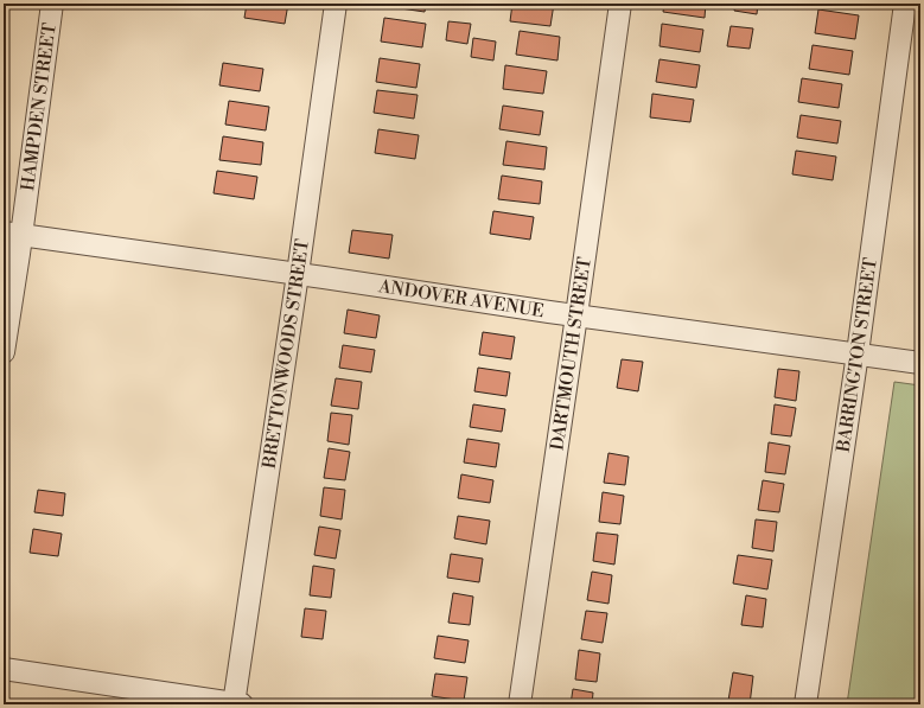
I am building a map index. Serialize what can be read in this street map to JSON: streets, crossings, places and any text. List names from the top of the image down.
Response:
{
  "streets": {
    "street": [
      "HAMPDEN STREET",
      "ANDOVER AVENUE",
      "BRETTONWOODS STREET",
      "DARTMOUTH STREET",
      "BARRINGTON STREET"
    ]
  },
  "crossings": [
    ["HAMPDEN STREET", "ANDOVER AVENUE"],
    ["ANDOVER AVENUE", "BRETTONWOODS STREET"],
    ["ANDOVER AVENUE", "DARTMOUTH STREET"],
    ["ANDOVER AVENUE", "BARRINGTON STREET"]
  ]
}
